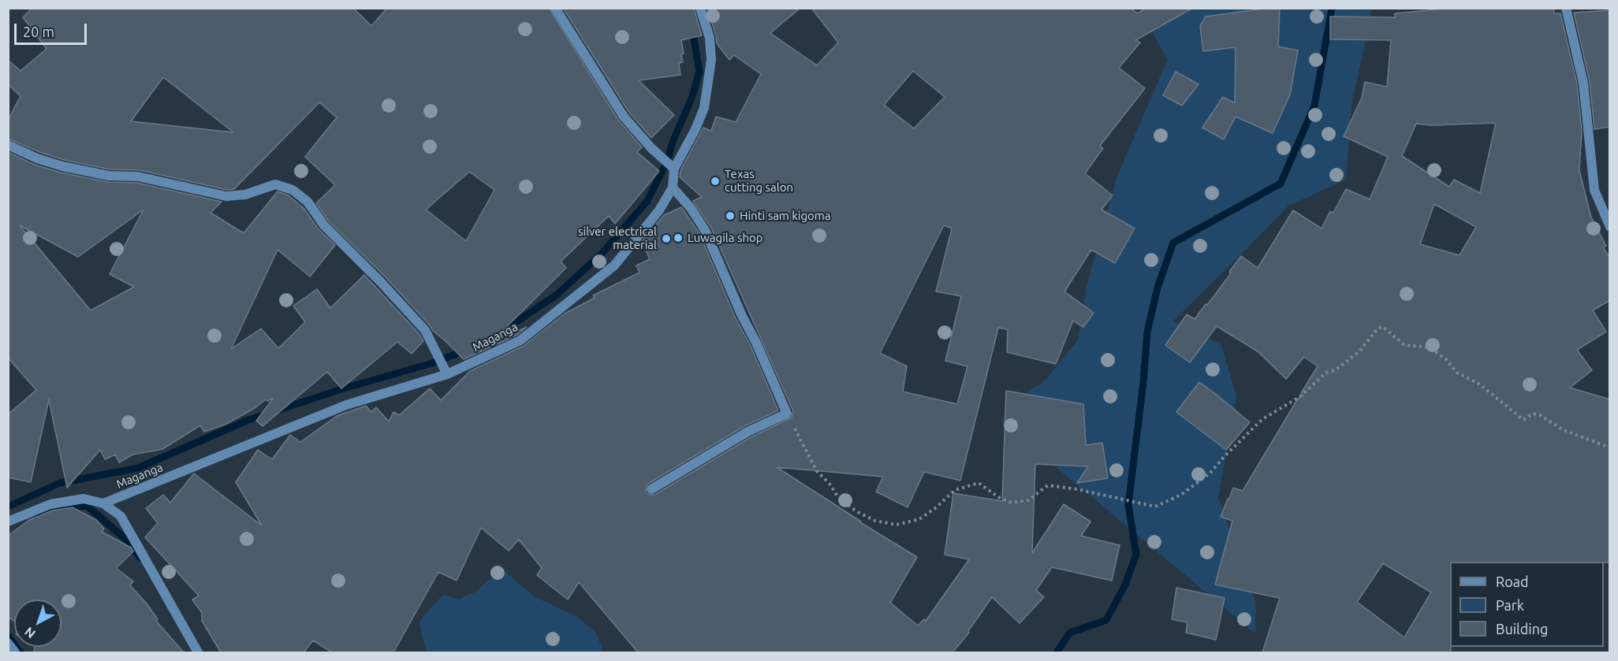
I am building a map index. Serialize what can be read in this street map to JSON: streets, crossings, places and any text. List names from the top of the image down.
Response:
{
  "streets": {
    "street": ["Maganga"]
  },
  "places": [
    "Texas cutting salon",
    "Hinti sam kigoma",
    "Luwagila shop",
    "silver electrical material"
  ],
  "legend": ["Road", "Park", "Building"],
  "scale_bar": "20 m",
  "north": "bottom left"
}
